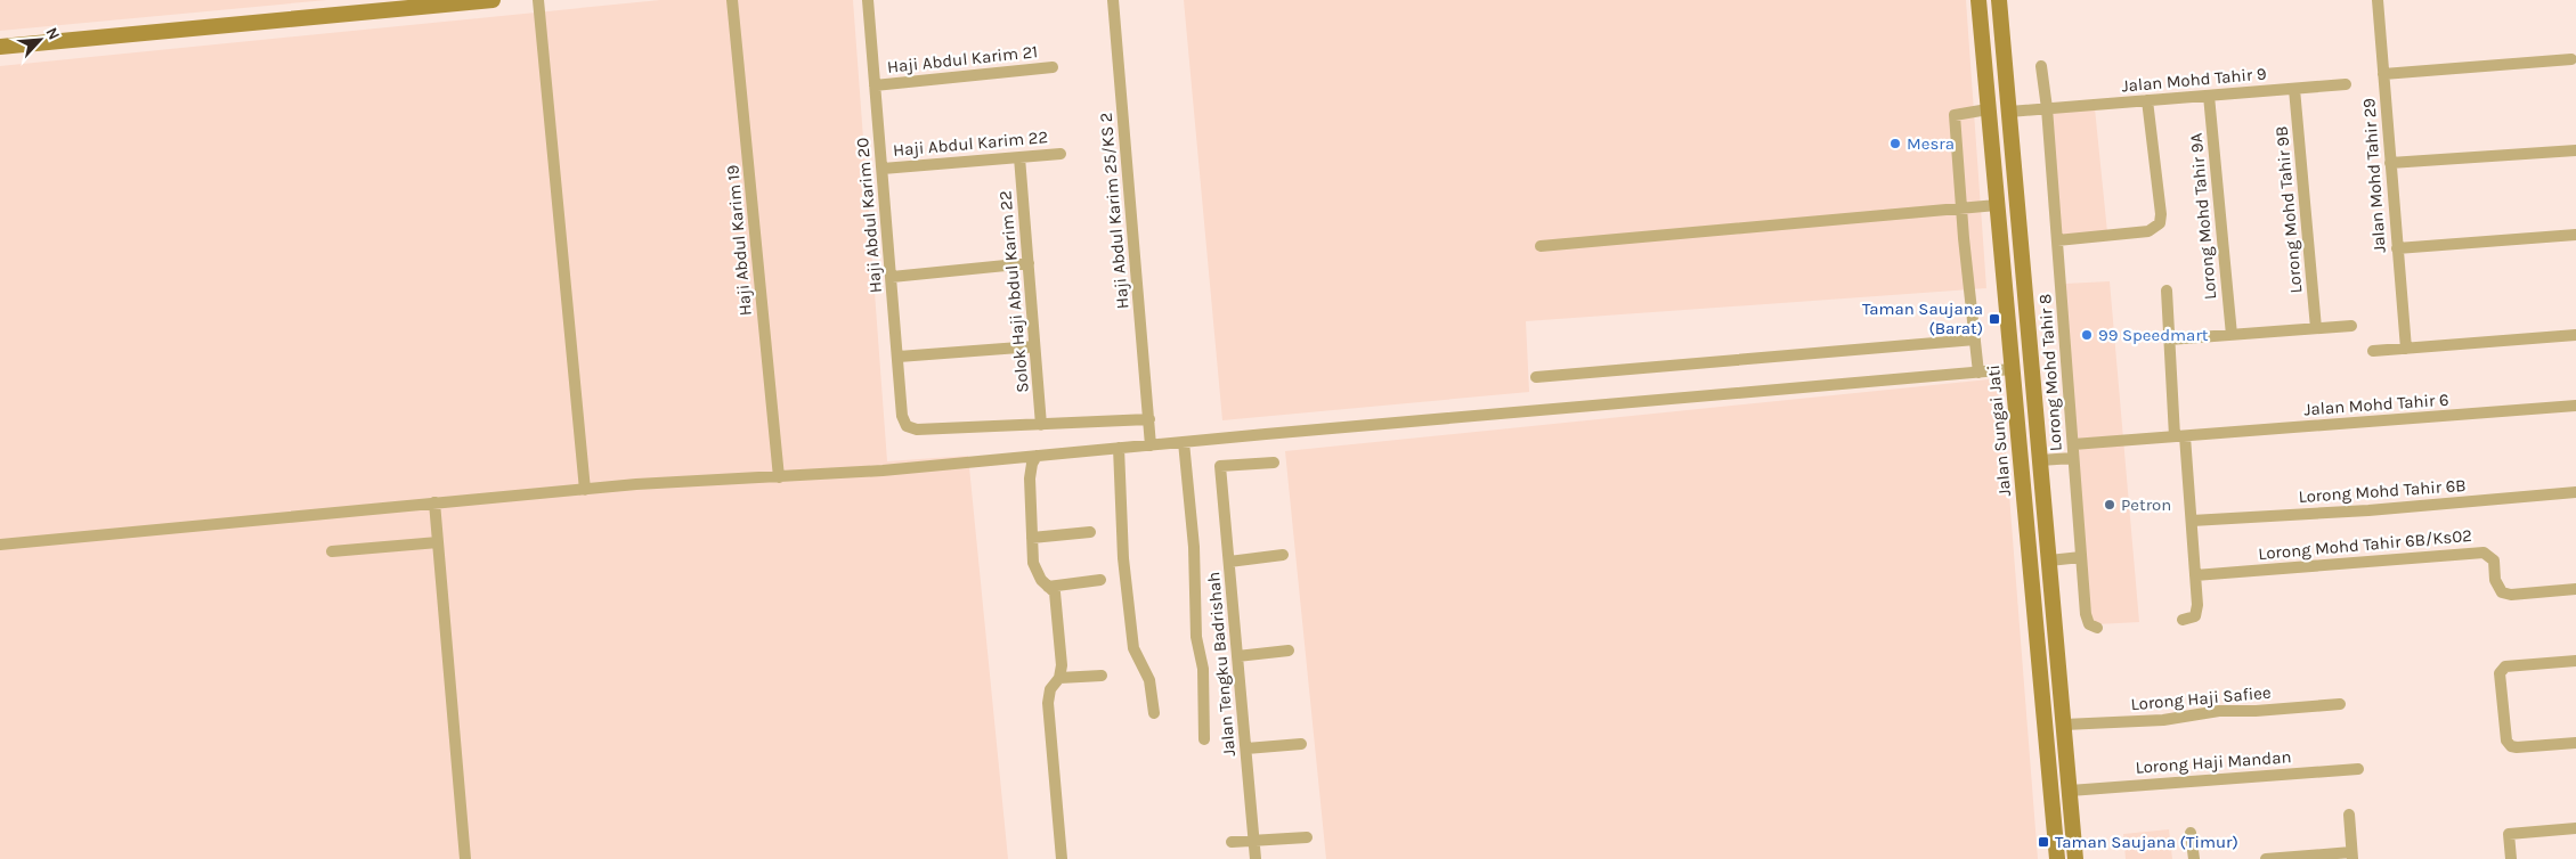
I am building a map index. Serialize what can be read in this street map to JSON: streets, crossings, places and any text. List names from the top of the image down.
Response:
{
  "streets": {
    "main road": ["Jalan Sungai Jati"],
    "street": [
      "Haji Abdul Karim 21",
      "Jalan Mohd Tahir 9",
      "Haji Abdul Karim 22",
      "Jalan Mohd Tahir 29",
      "Lorong Mohd Tahir 9B",
      "Haji Abdul Karim 25/KS 2",
      "Haji Abdul Karim 20",
      "Lorong Mohd Tahir 9A",
      "Haji Abdul Karim 19",
      "Solok Haji Abdul Karim 22",
      "Lorong Mohd Tahir 8",
      "Jalan Mohd Tahir 6",
      "Lorong Mohd Tahir 6B",
      "Lorong Mohd Tahir 6B/Ks02",
      "Jalan Tengku Badrishah",
      "Lorong Haji Safiee",
      "Lorong Haji Mandan"
    ]
  },
  "crossings": [
    ["Haji Abdul Karim 21", "Haji Abdul Karim 20"],
    ["Jalan Mohd Tahir 9", "Lorong Mohd Tahir 9B"],
    ["Jalan Mohd Tahir 9", "Lorong Mohd Tahir 9A"],
    ["Jalan Mohd Tahir 9", "Lorong Mohd Tahir 8"],
    ["Haji Abdul Karim 22", "Haji Abdul Karim 20"],
    ["Haji Abdul Karim 22", "Solok Haji Abdul Karim 22"],
    ["Haji Abdul Karim 20", "Solok Haji Abdul Karim 22"],
    ["Lorong Mohd Tahir 8", "Jalan Mohd Tahir 6"]
  ],
  "places": {
    "other": ["Mesra", "99 Speedmart", "Petron"],
    "transit": ["Taman Saujana (Barat)", "Taman Saujana (Timur)"]
  },
  "north": "top right"
}
